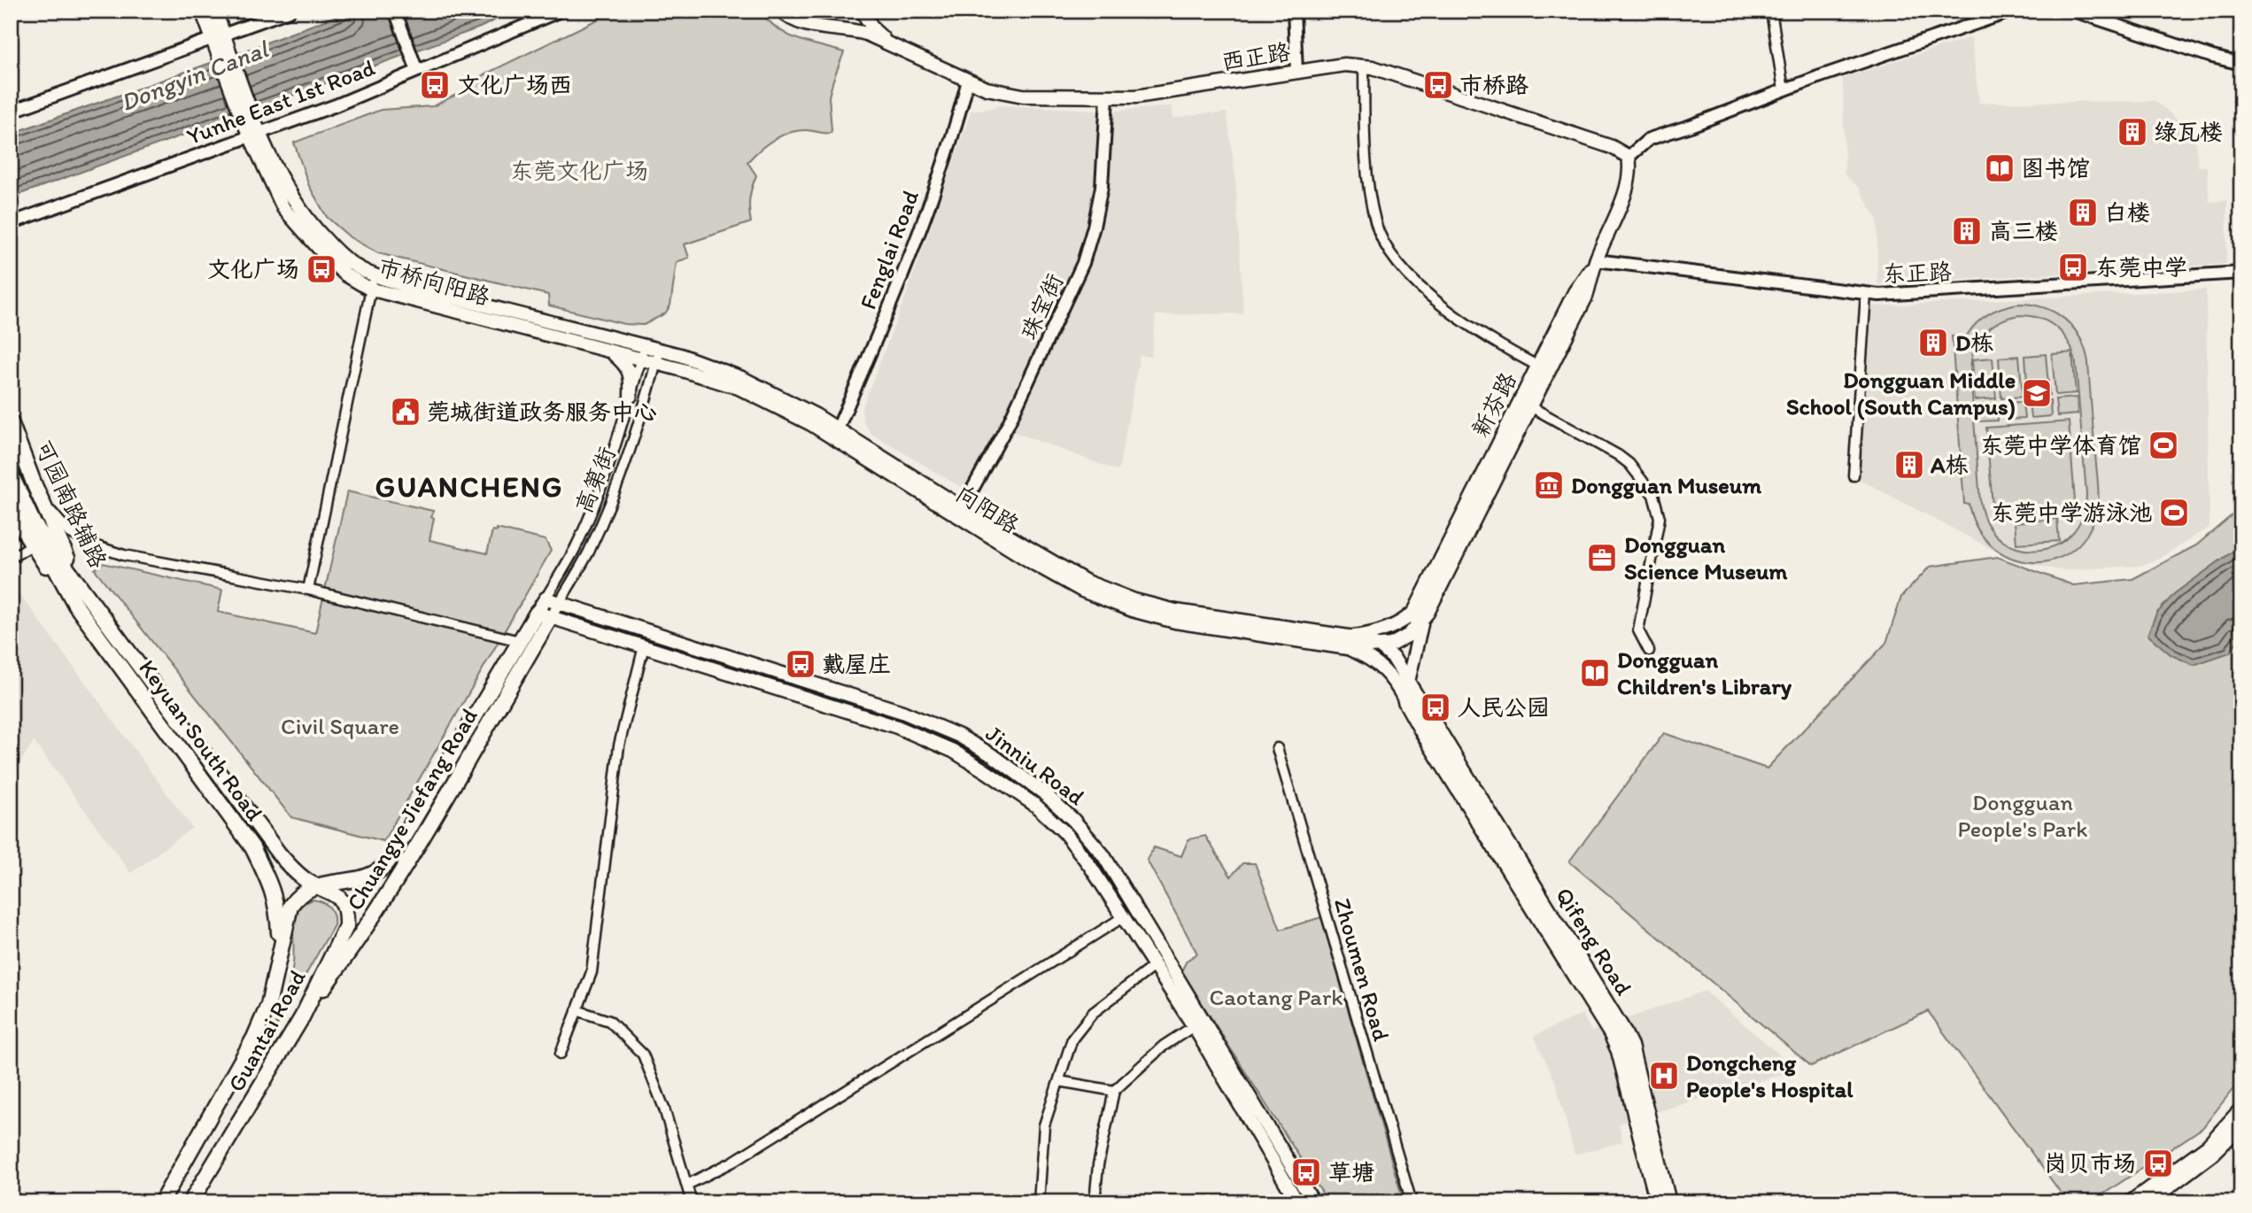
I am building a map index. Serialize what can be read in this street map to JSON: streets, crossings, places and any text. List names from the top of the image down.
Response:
{
  "streets": {
    "main road": [
      "西正路",
      "市桥向阳路",
      "新芬路",
      "高第街",
      "可园南路辅路",
      "向阳路",
      "Keyuan South Road",
      "Jinniu Road",
      "Chuangye Jiefang Road",
      "Qifeng Road",
      "Guantai Road"
    ],
    "street": [
      "Yunhe East 1st Road",
      "Fenglai Road",
      "东正路",
      "珠宝街",
      "Zhoumen Road"
    ]
  },
  "crossings": [
    ["西正路", "Fenglai Road"],
    ["西正路", "珠宝街"],
    ["西正路", "新芬路"],
    ["Yunhe East 1st Road", "市桥向阳路"],
    ["Fenglai Road", "向阳路"],
    ["东正路", "新芬路"],
    ["市桥向阳路", "向阳路"],
    ["珠宝街", "向阳路"],
    ["高第街", "向阳路"],
    ["高第街", "Jinniu Road"],
    ["高第街", "Chuangye Jiefang Road"],
    ["可园南路辅路", "Keyuan South Road"],
    ["Keyuan South Road", "Chuangye Jiefang Road"],
    ["Keyuan South Road", "Guantai Road"],
    ["Chuangye Jiefang Road", "Guantai Road"]
  ],
  "districts": ["GUANCHENG"],
  "water": ["Dongyin Canal"],
  "parks": [
    "东莞文化广场",
    "Civil Square",
    "Dongguan People's Park",
    "Caotang Park"
  ],
  "places": {
    "bus stop": [
      "文化广场西",
      "市桥路",
      "东莞中学",
      "文化广场",
      "戴屋庄",
      "人民公园",
      "岗贝市场",
      "草塘"
    ],
    "building": [
      "绿瓦楼",
      "白楼",
      "高三楼",
      "D栋",
      "A栋"
    ],
    "library": ["图书馆", "Dongguan Children's Library"],
    "school or university": ["Dongguan Middle School (South Campus)"],
    "public building": ["莞城街道政务服务中心"],
    "sports": ["东莞中学体育馆", "东莞中学游泳池"],
    "museum": ["Dongguan Museum"],
    "office": ["Dongguan Science Museum"],
    "hospital": ["Dongcheng People's Hospital"]
  }
}
